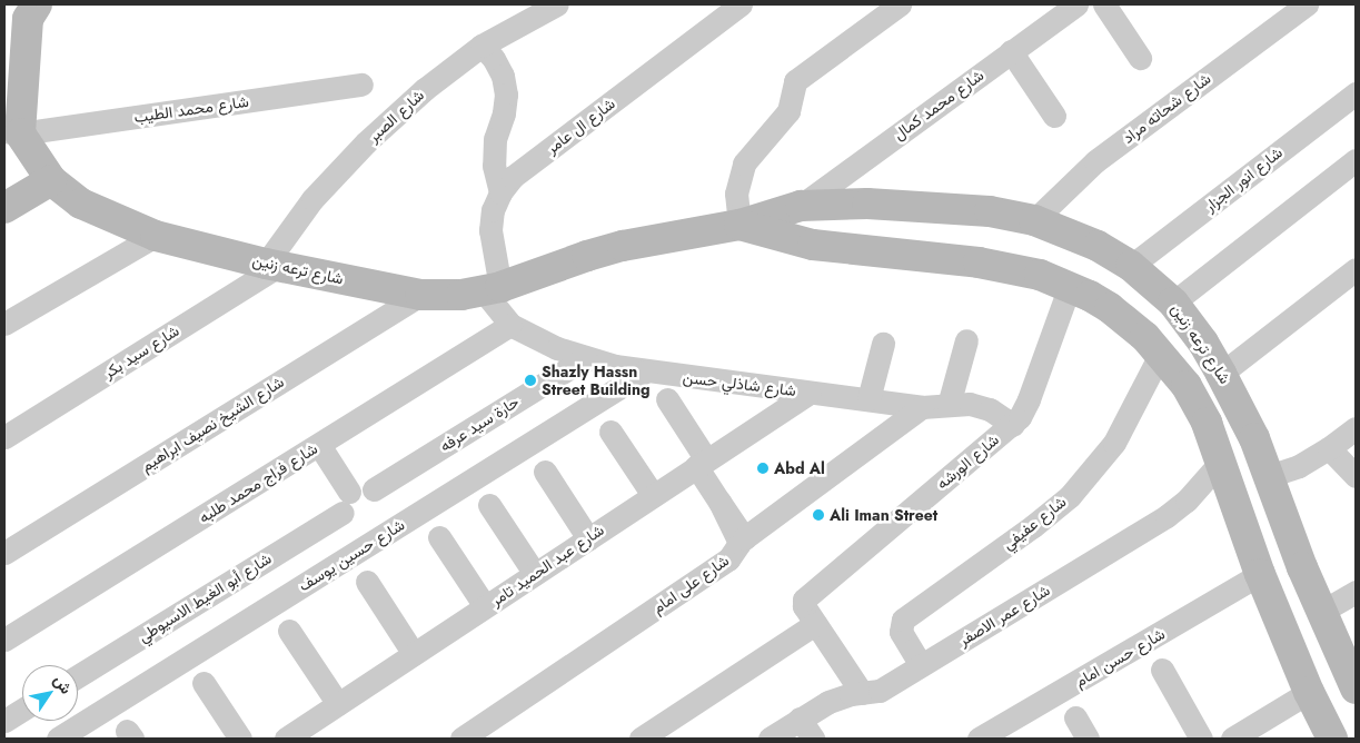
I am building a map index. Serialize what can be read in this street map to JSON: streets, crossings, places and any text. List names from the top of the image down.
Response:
{
  "streets": {
    "street": [
      "شارع محمد كمال",
      "شارع شحاته مراد",
      "شارع محمد الطيب",
      "شارع الصبر",
      "شارع ال عامر",
      "شارع انور الجزار",
      "شارع ترعه زنين",
      "شارع سيد بكر",
      "شارع شاذلي حسن",
      "شارع الشيخ نصيف ابراهيم",
      "حارة سيد عرفه",
      "شارع الورشه",
      "شارع فراج محمد طلبه",
      "شارع عفيفي",
      "شارع حسين يوسف",
      "شارع عبد الحميد تامر",
      "شارع على امام",
      "شارع أبو الغيط الاسيوطي",
      "شارع عمر الاصفر",
      "شارع حسن امام"
    ]
  },
  "crossings": [
    ["شارع محمد كمال", "شارع ترعه زنين"],
    ["شارع شحاته مراد", "شارع ترعه زنين"],
    ["شارع محمد الطيب", "شارع ترعه زنين"],
    ["شارع الصبر", "شارع ترعه زنين"],
    ["شارع الصبر", "شارع سيد بكر"],
    ["شارع ال عامر", "شارع ترعه زنين"],
    ["شارع ال عامر", "شارع شاذلي حسن"],
    ["شارع انور الجزار", "شارع ترعه زنين"],
    ["شارع ترعه زنين", "شارع سيد بكر"],
    ["شارع ترعه زنين", "شارع شاذلي حسن"],
    ["شارع ترعه زنين", "شارع الشيخ نصيف ابراهيم"],
    ["شارع ترعه زنين", "شارع الورشه"],
    ["شارع ترعه زنين", "شارع عفيفي"],
    ["شارع ترعه زنين", "شارع عمر الاصفر"],
    ["شارع ترعه زنين", "شارع حسن امام"],
    ["شارع شاذلي حسن", "حارة سيد عرفه"],
    ["شارع شاذلي حسن", "شارع الورشه"],
    ["شارع شاذلي حسن", "شارع فراج محمد طلبه"],
    ["شارع شاذلي حسن", "شارع حسين يوسف"],
    ["شارع شاذلي حسن", "شارع عبد الحميد تامر"],
    ["شارع الورشه", "شارع عمر الاصفر"],
    ["شارع فراج محمد طلبه", "شارع أبو الغيط الاسيوطي"],
    ["شارع عفيفي", "شارع عمر الاصفر"]
  ],
  "places": ["Shazly Hassn Street Building", "Abd Al", "Ali Iman Street"],
  "north": "top right"
}
